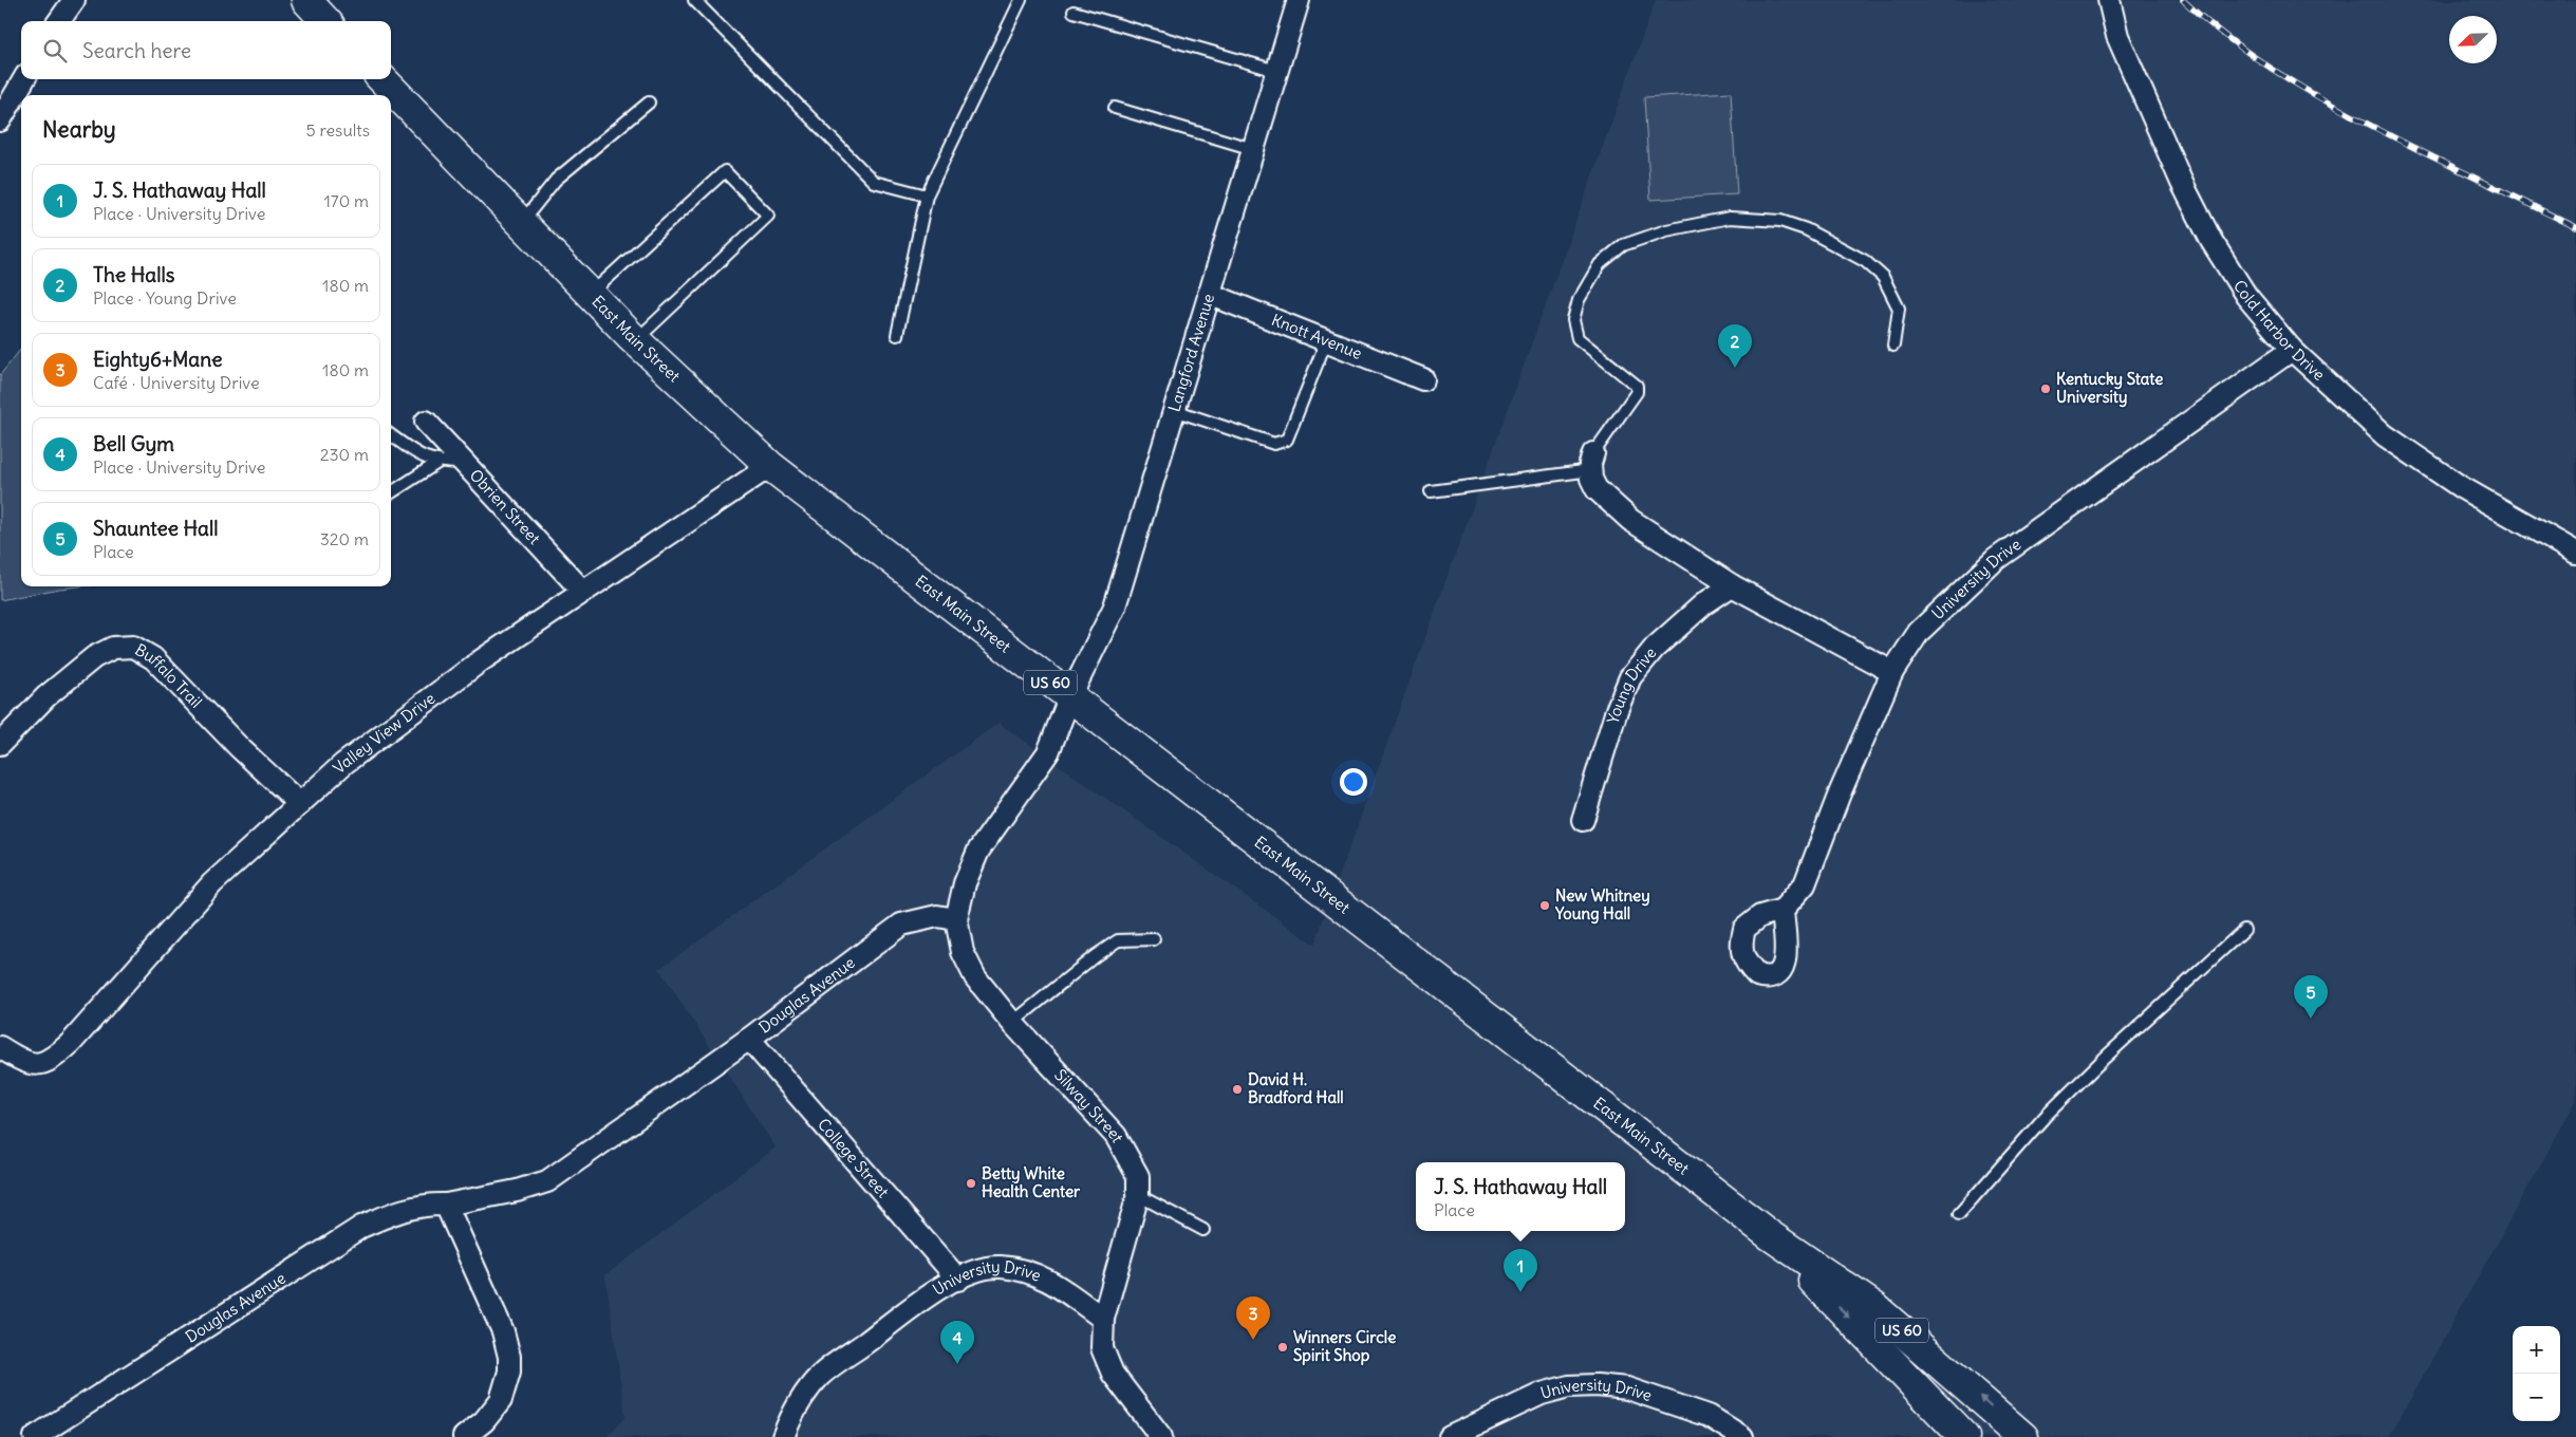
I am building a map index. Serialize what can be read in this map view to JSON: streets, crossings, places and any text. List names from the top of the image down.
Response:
{
  "streets": {
    "main road": ["East Main Street", "US 60"],
    "street": [
      "Cold Harbor Drive",
      "Knott Avenue",
      "Langford Avenue",
      "Obrien Street",
      "University Drive",
      "Buffalo Trail",
      "Young Drive",
      "Valley View Drive",
      "Douglas Avenue",
      "Silway Street",
      "College Street"
    ]
  },
  "crossings": [
    ["Cold Harbor Drive", "University Drive"],
    ["Knott Avenue", "Langford Avenue"],
    ["East Main Street", "Langford Avenue"],
    ["East Main Street", "Valley View Drive"],
    ["Obrien Street", "Valley View Drive"],
    ["University Drive", "Silway Street"],
    ["University Drive", "College Street"],
    ["Buffalo Trail", "Valley View Drive"],
    ["Douglas Avenue", "Silway Street"],
    ["Douglas Avenue", "College Street"]
  ],
  "places": [
    "Kentucky State University",
    "New Whitney Young Hall",
    "David H. Bradford Hall",
    "Betty White Health Center",
    "Winners Circle Spirit Shop"
  ],
  "north": "bottom left",
  "page": {
    "search": "Search here",
    "heading": ["Nearby", "5 results"],
    "list": [
      {
        "mark": "1",
        "name": "J. S. Hathaway Hall",
        "note": "Place · University Drive",
        "value": "170 m"
      },
      {
        "mark": "2",
        "name": "The Halls",
        "note": "Place · Young Drive",
        "value": "180 m"
      },
      {
        "mark": "3",
        "name": "Eighty6+Mane",
        "note": "Café · University Drive",
        "value": "180 m"
      },
      {
        "mark": "4",
        "name": "Bell Gym",
        "note": "Place · University Drive",
        "value": "230 m"
      },
      {
        "mark": "5",
        "name": "Shauntee Hall",
        "note": "Place",
        "value": "320 m"
      }
    ],
    "pins": [
      "2",
      "5",
      "1",
      "3",
      "4"
    ],
    "popup": ["J. S. Hathaway Hall", "Place"],
    "map_buttons": ["+", "−"]
  }
}
